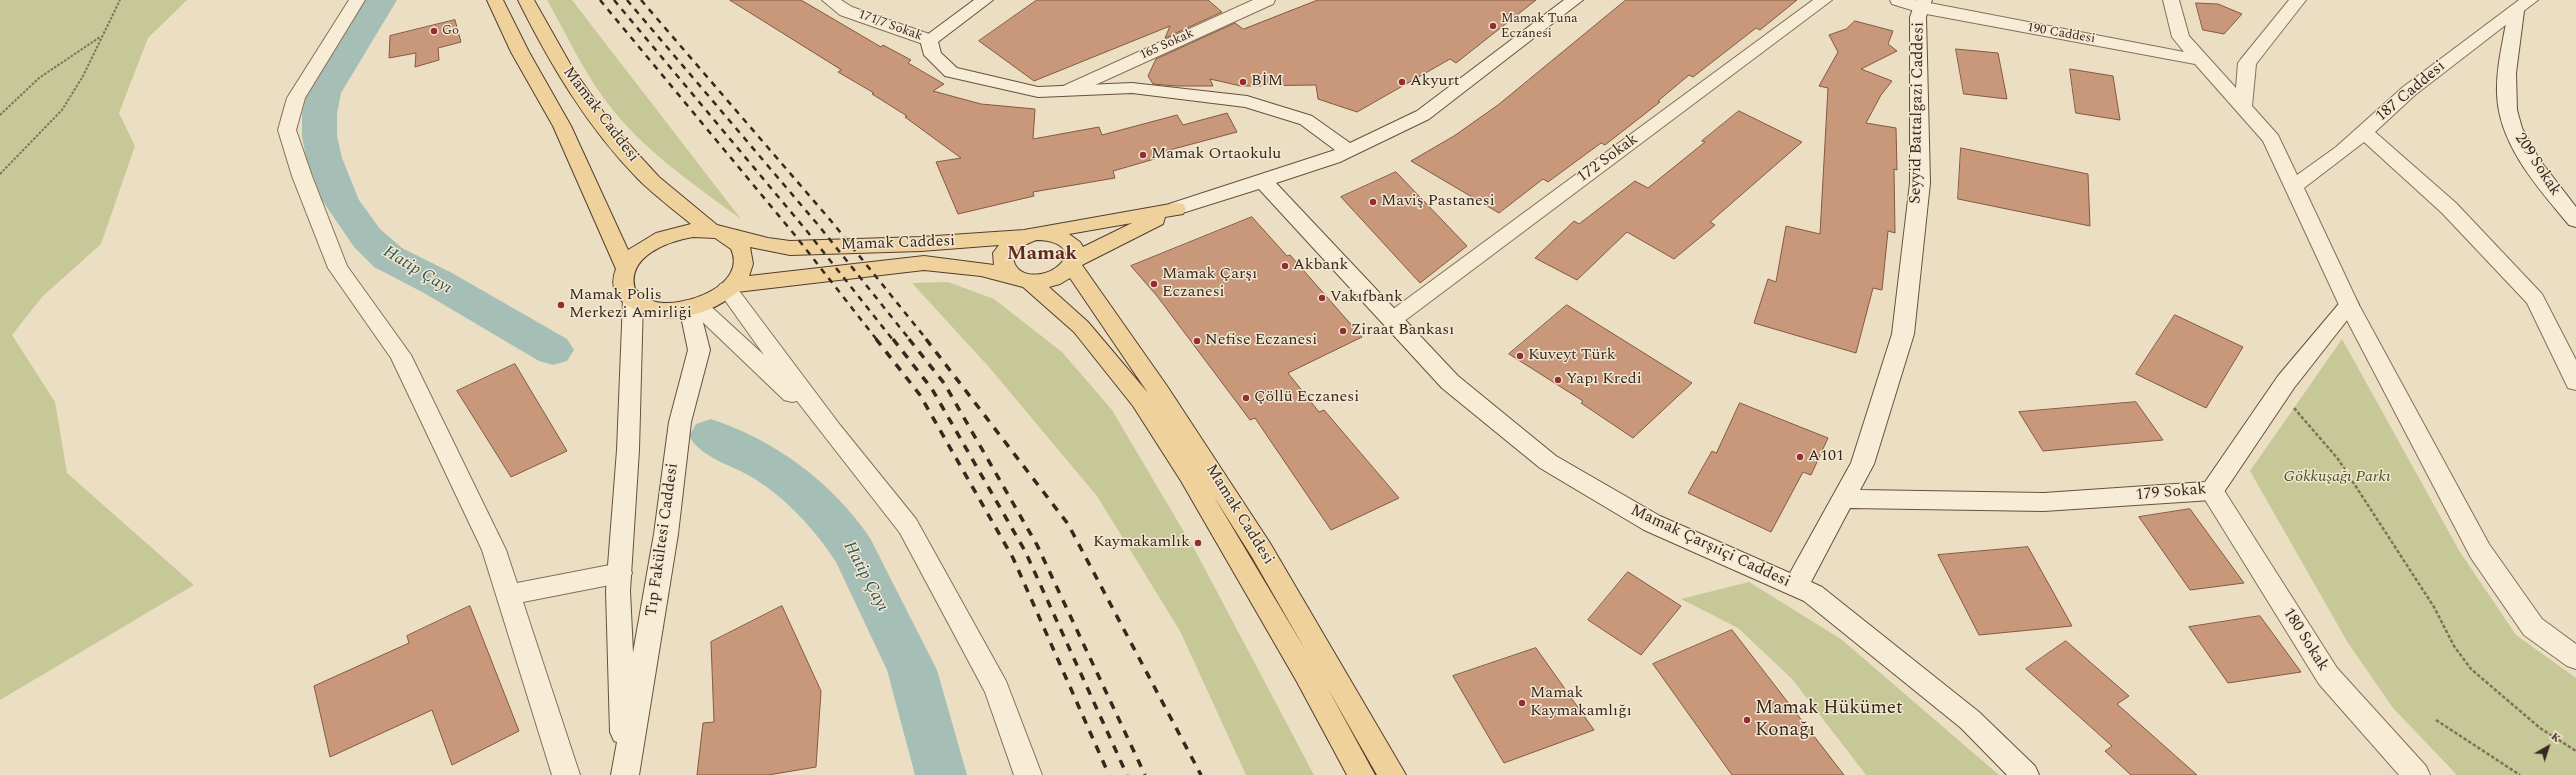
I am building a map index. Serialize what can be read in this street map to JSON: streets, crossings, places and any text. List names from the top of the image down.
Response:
{
  "streets": {
    "main road": ["Mamak Caddesi"],
    "street": [
      "171/7 Sokak",
      "190 Caddesi",
      "165 Sokak",
      "187 Caddesi",
      "Seyyid Battalgazi Caddesi",
      "172 Sokak",
      "209 Sokak",
      "179 Sokak",
      "Tıp Fakültesi Caddesi",
      "Mamak Çarşıiçi Caddesi",
      "180 Sokak"
    ]
  },
  "crossings": [
    ["190 Caddesi", "Seyyid Battalgazi Caddesi"],
    ["187 Caddesi", "209 Sokak"],
    ["Seyyid Battalgazi Caddesi", "179 Sokak"],
    ["Seyyid Battalgazi Caddesi", "Mamak Çarşıiçi Caddesi"],
    ["Mamak Caddesi", "Tıp Fakültesi Caddesi"],
    ["172 Sokak", "Mamak Çarşıiçi Caddesi"],
    ["179 Sokak", "180 Sokak"]
  ],
  "districts": ["Mamak"],
  "water": ["Hatip Çayı"],
  "parks": ["Gökkuşağı Parkı"],
  "places": [
    "Mamak Tuna Eczanesi",
    "Go",
    "BİM",
    "Akyurt",
    "Mamak Ortaokulu",
    "Maviş Pastanesi",
    "Akbank",
    "Mamak Çarşı Eczanesi",
    "Vakıfbank",
    "Mamak Polis Merkezi Amirliği",
    "Ziraat Bankası",
    "Nefise Eczanesi",
    "Kuveyt Türk",
    "Yapı Kredi",
    "Çöllü Eczanesi",
    "A101",
    "Kaymakamlık",
    "Mamak Kaymakamlığı",
    "Mamak Hükümet Konağı"
  ],
  "north": "top right"
}
